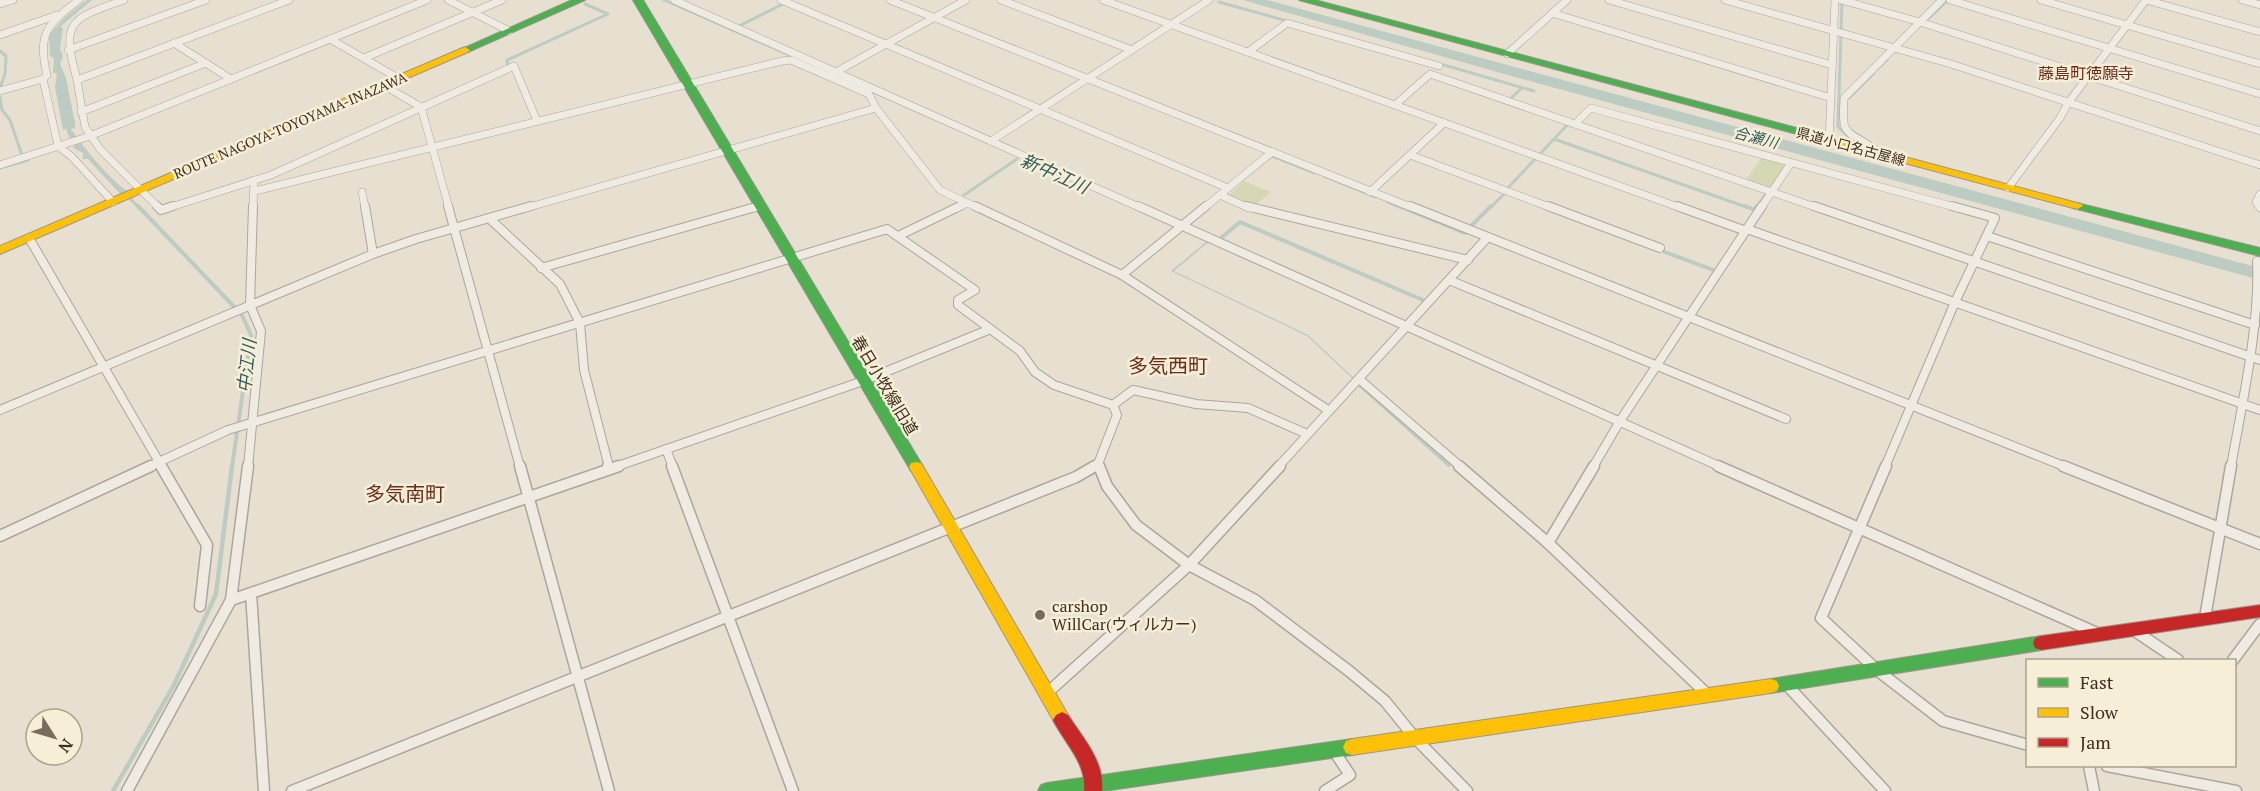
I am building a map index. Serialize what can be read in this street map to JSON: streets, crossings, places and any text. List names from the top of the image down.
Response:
{
  "streets": {
    "street": ["ROUTE NAGOYA-TOYOYAMA-INAZAWA", "県道小口名古屋線", "春日小牧線旧道"]
  },
  "districts": ["藤島町徳願寺", "多気西町", "多気南町"],
  "water": ["合瀬川", "新中江川", "中江川"],
  "places": ["carshop WillCar(ウィルカー)"],
  "legend": ["Fast", "Slow", "Jam"],
  "north": "bottom right"
}
